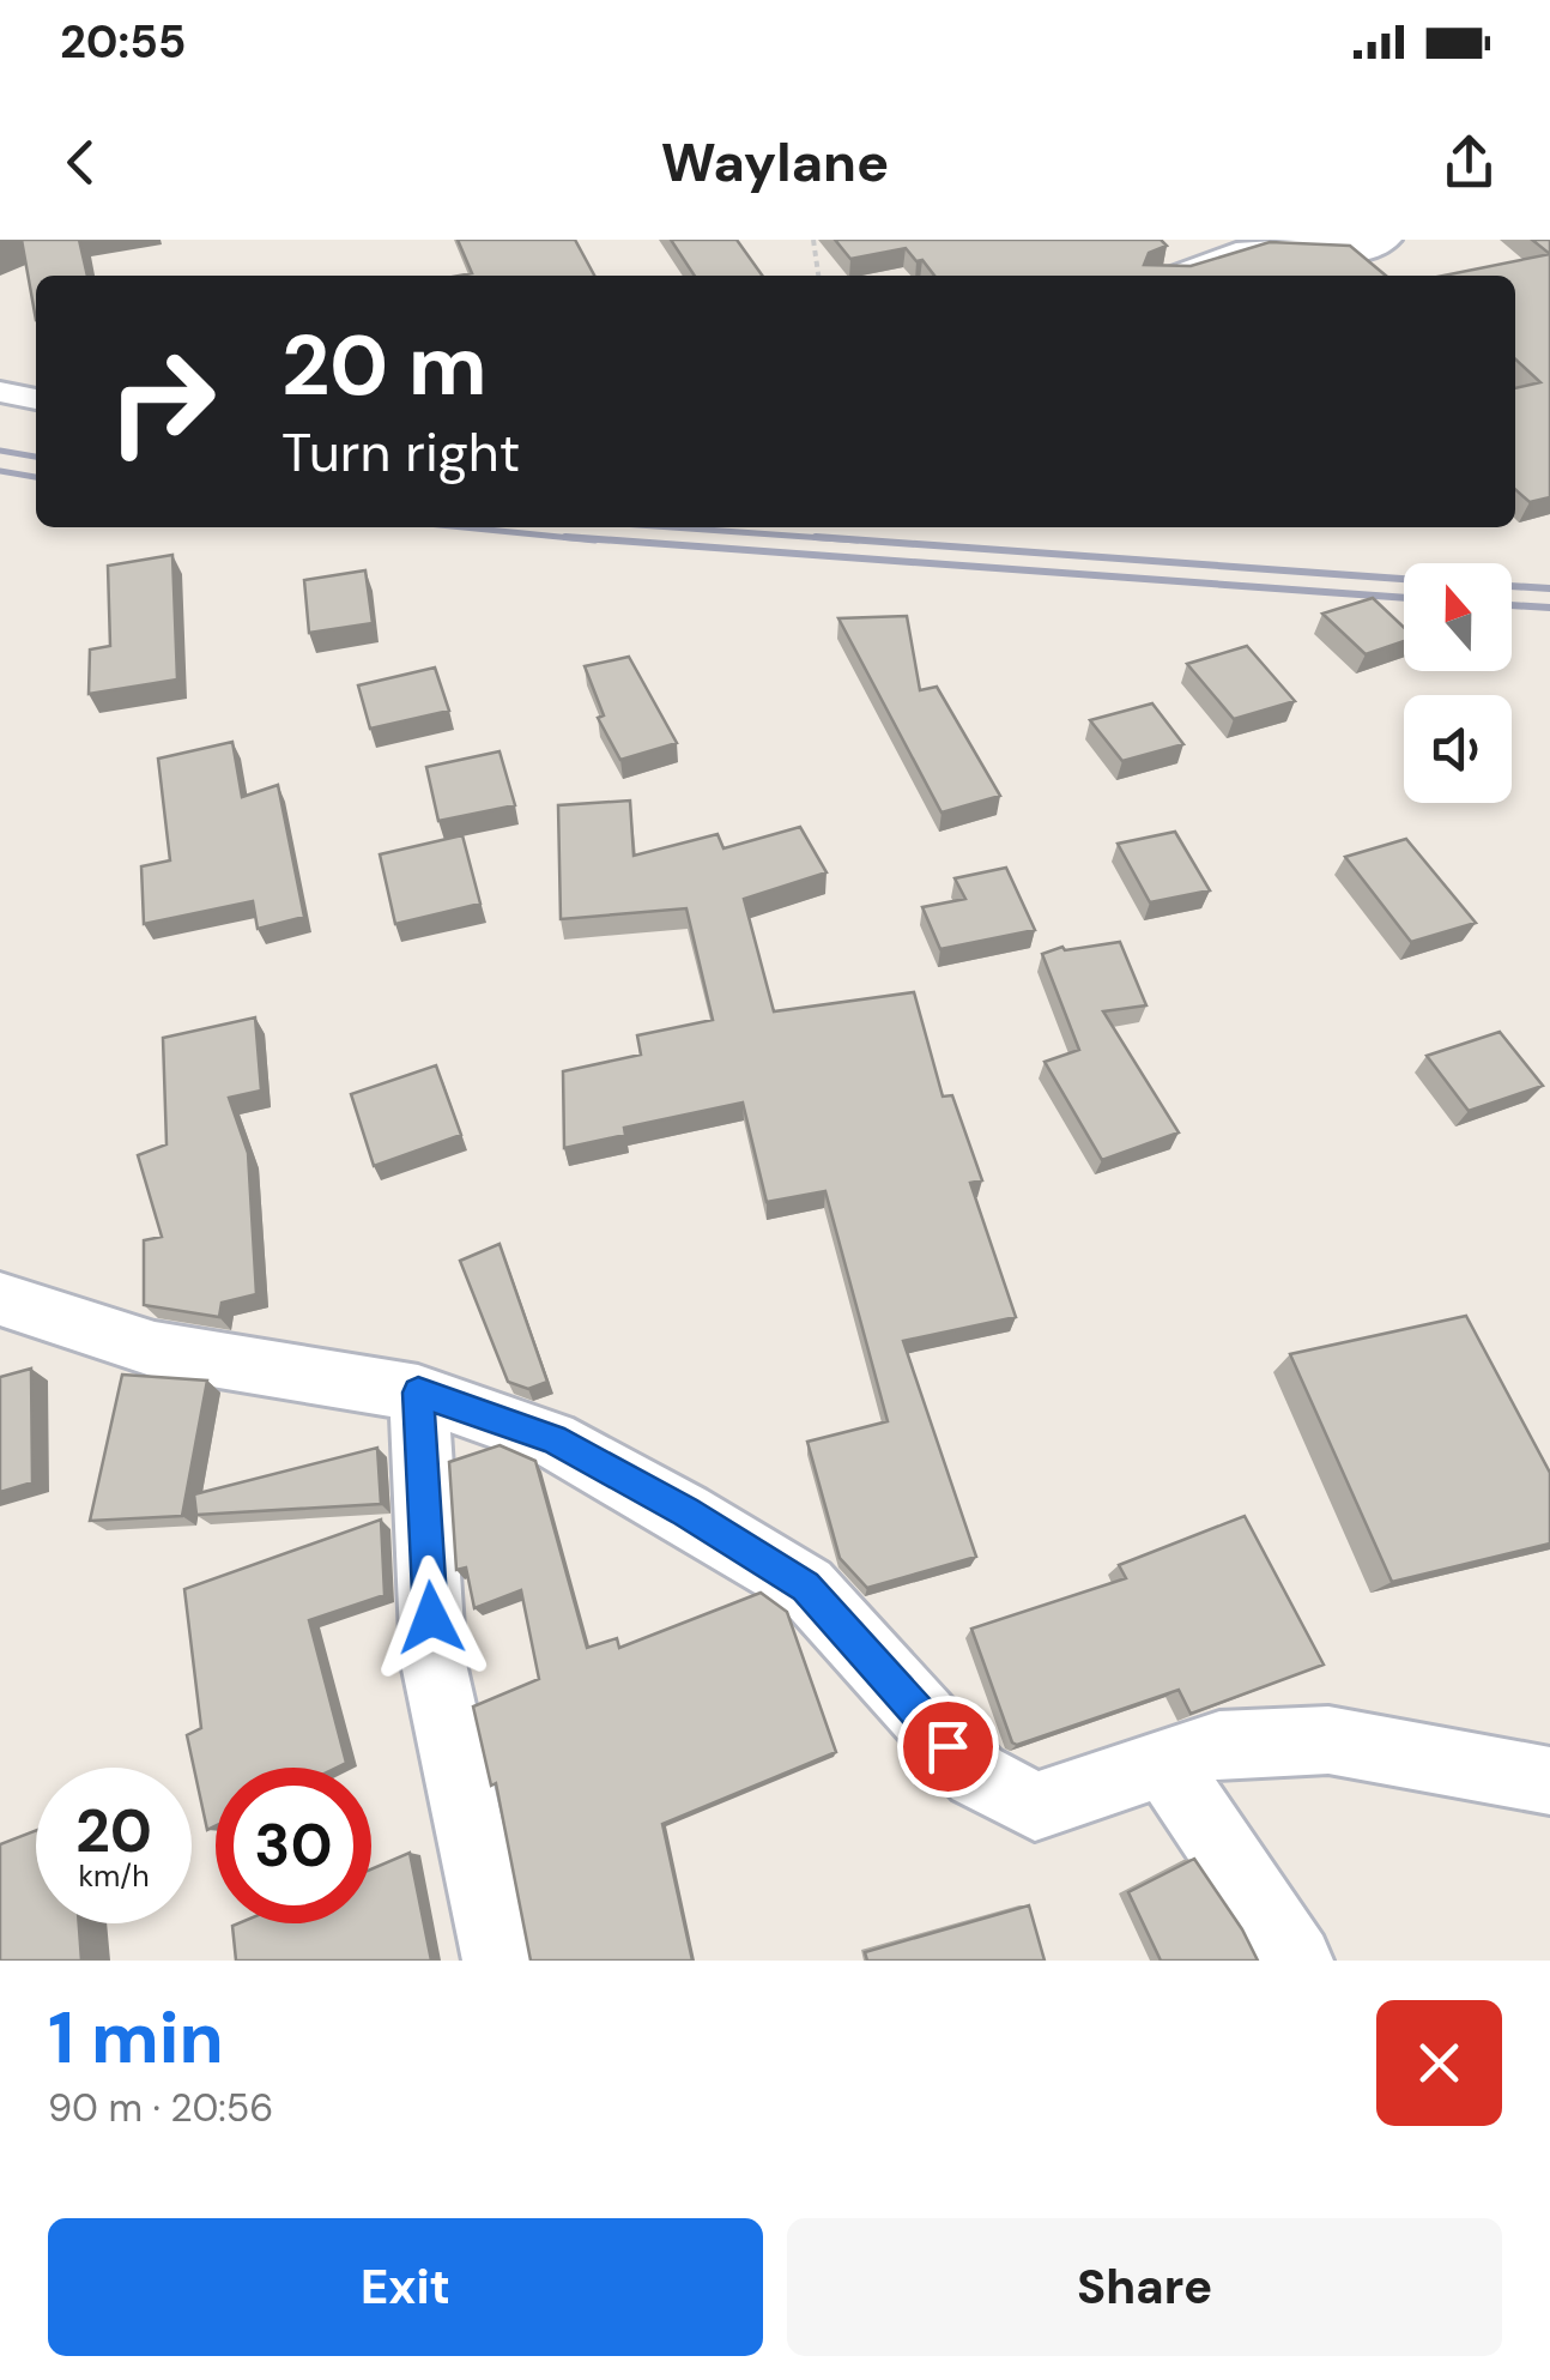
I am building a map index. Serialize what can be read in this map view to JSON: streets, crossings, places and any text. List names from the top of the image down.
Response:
{
  "north": "top",
  "page": {
    "status": "20:55",
    "header": "Waylane",
    "turn": ["20 m", "Turn right"],
    "speed": "20 km/h",
    "limit": "30",
    "heading": ["1 min", "90 m · 20:56"],
    "buttons": ["Exit", "Share"]
  }
}
